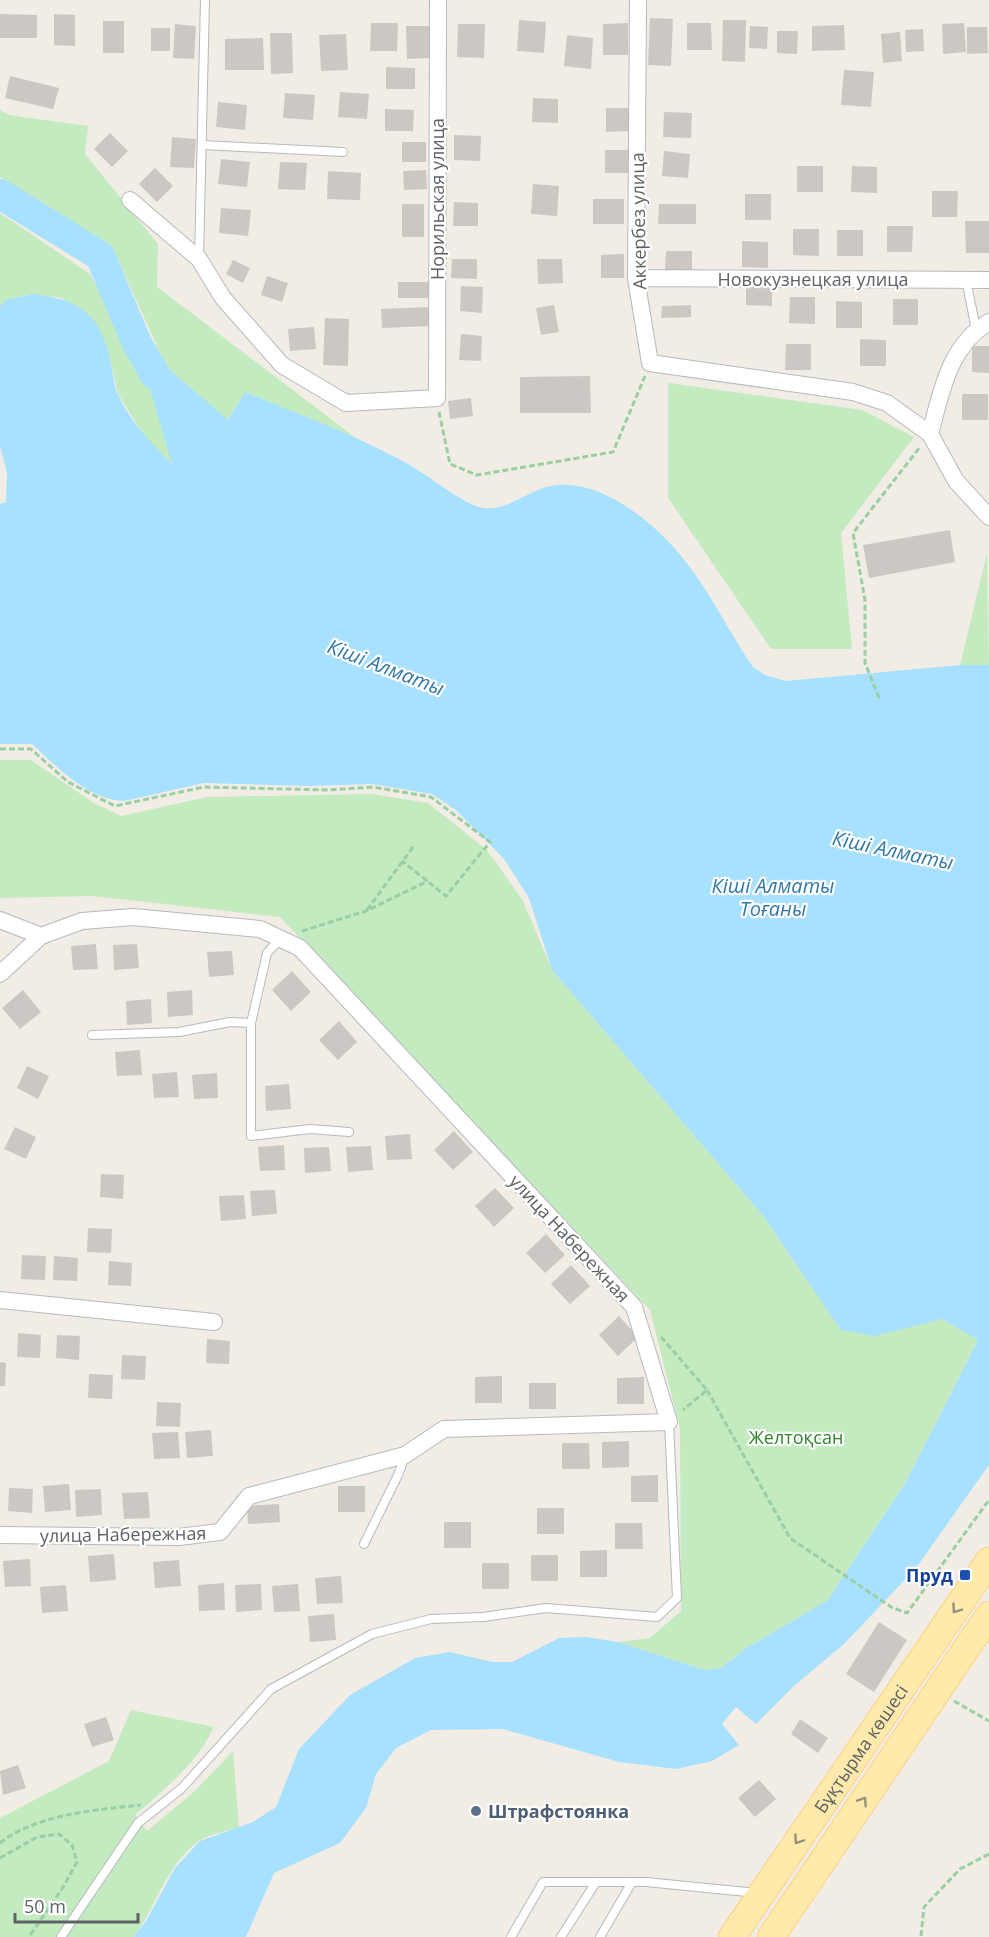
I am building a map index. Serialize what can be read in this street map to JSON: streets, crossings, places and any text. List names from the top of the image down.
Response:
{
  "streets": {
    "main road": ["Бұқтырма көшесі"],
    "street": [
      "Норильская улица",
      "Аккербез улица",
      "Новокузнецкая улица",
      "улица Набережная"
    ]
  },
  "crossings": [
    ["Аккербез улица", "Новокузнецкая улица"]
  ],
  "water": ["Кіші Алматы", "Кіші Алматы Тоғаны"],
  "parks": ["Желтоқсан"],
  "places": {
    "transit": ["Пруд"],
    "other": ["Штрафстоянка"]
  },
  "scale_bar": "50 m"
}
